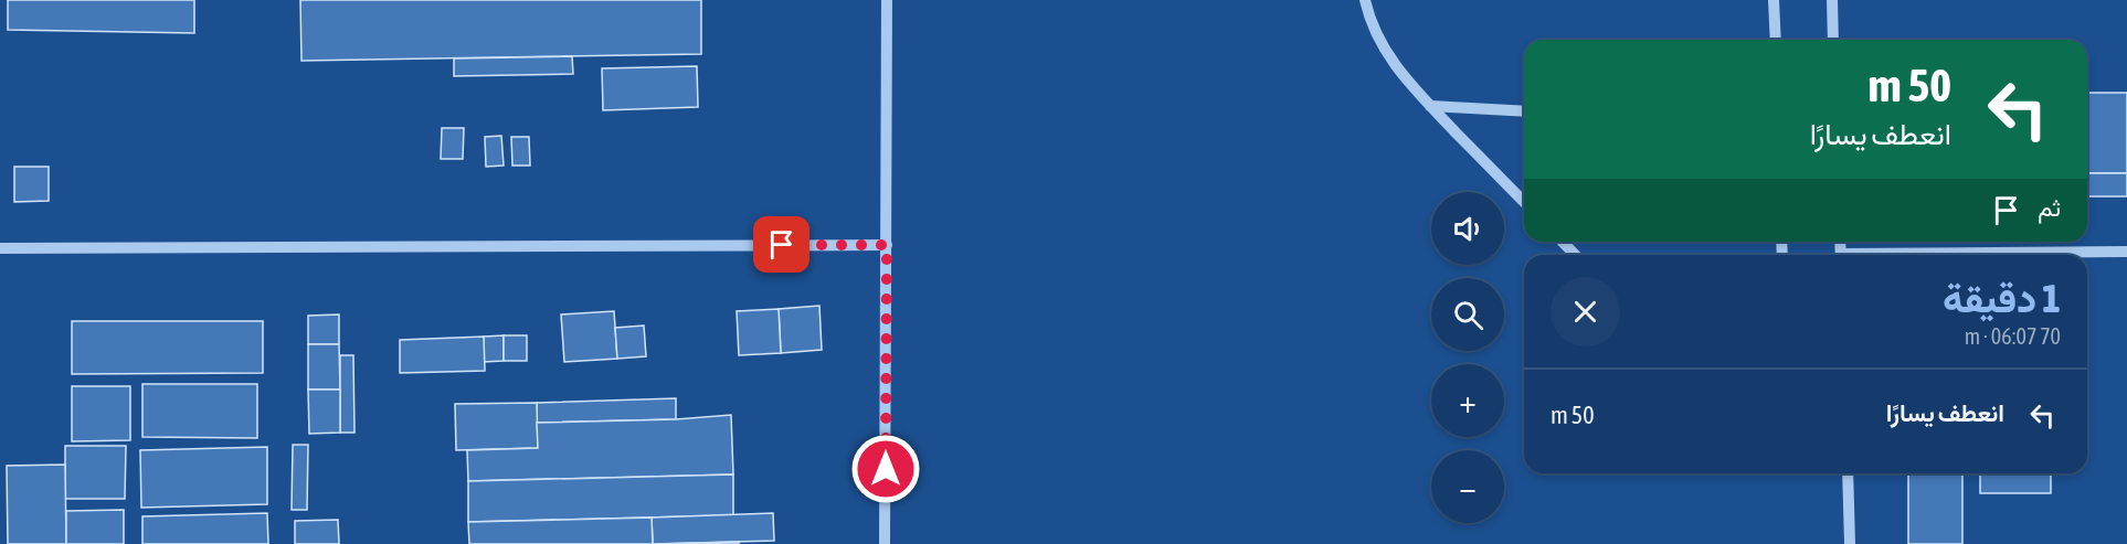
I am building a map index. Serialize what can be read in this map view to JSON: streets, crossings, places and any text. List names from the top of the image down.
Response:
{
  "page": {
    "turn": ["50 m", "انعطف يسارًا"],
    "then": "ثم",
    "map_buttons": ["+", "−"],
    "heading": ["1 دقيقة", "70 m · 06:07"],
    "list": [
      {
        "name": "انعطف يسارًا",
        "value": "50 m"
      }
    ]
  }
}
